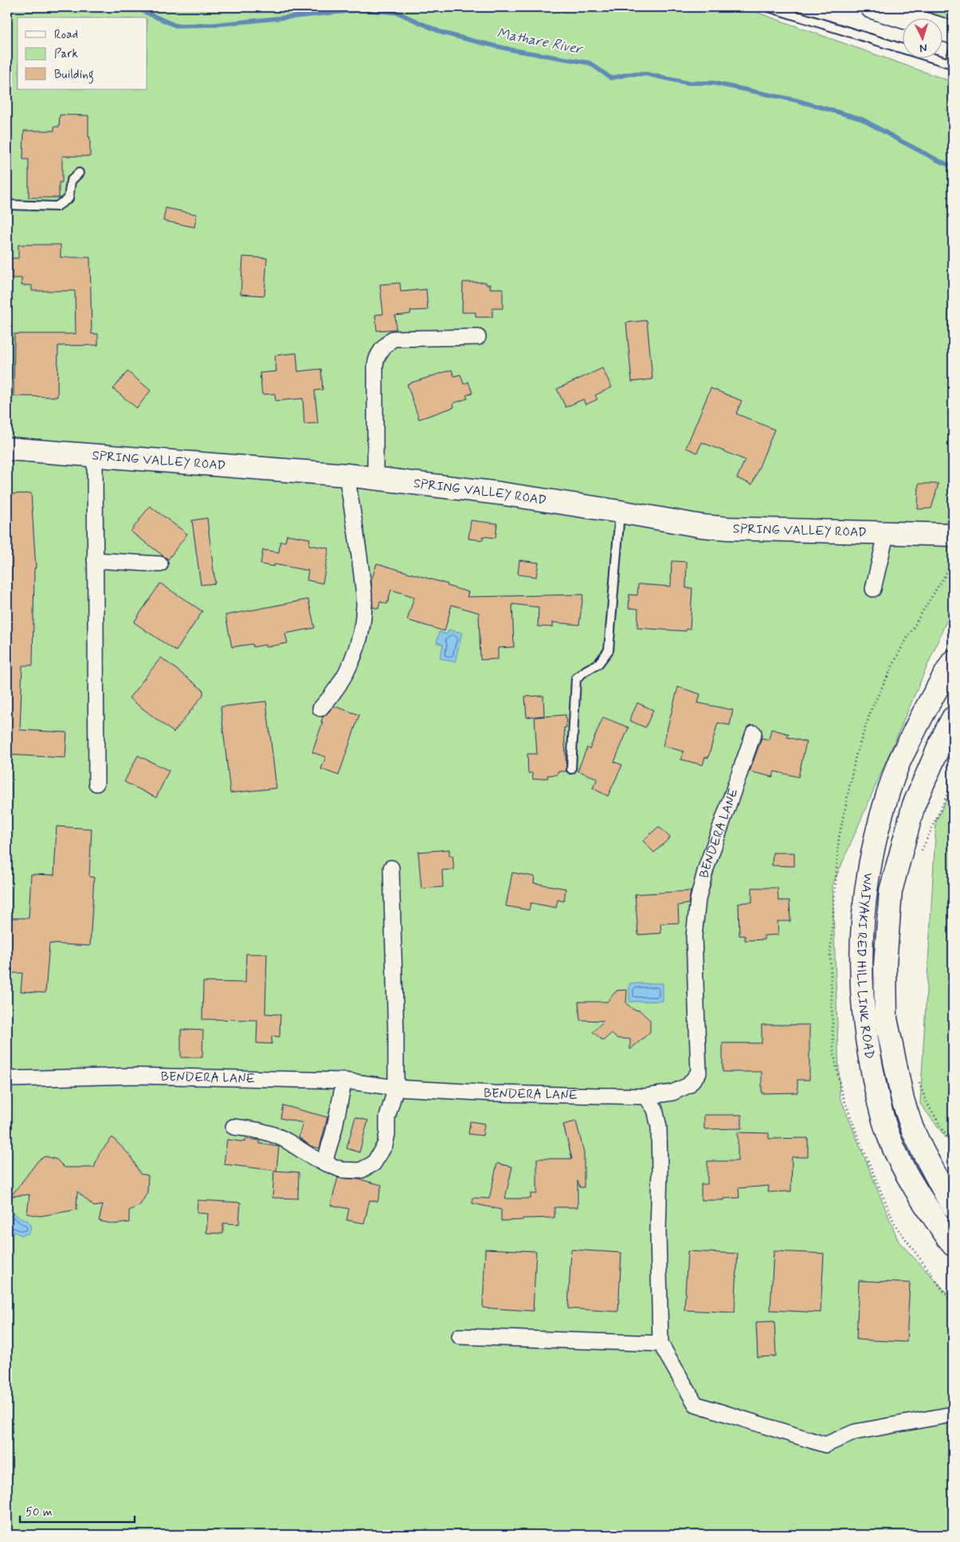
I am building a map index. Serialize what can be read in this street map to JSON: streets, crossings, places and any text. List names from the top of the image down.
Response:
{
  "streets": {
    "main road": ["SPRING VALLEY ROAD", "WAIYAKI RED HILL LINK ROAD"],
    "street": ["BENDERA LANE"]
  },
  "water": ["Mathare River"],
  "legend": ["Road", "Park", "Building"],
  "scale_bar": "50 m",
  "north": "bottom"
}
